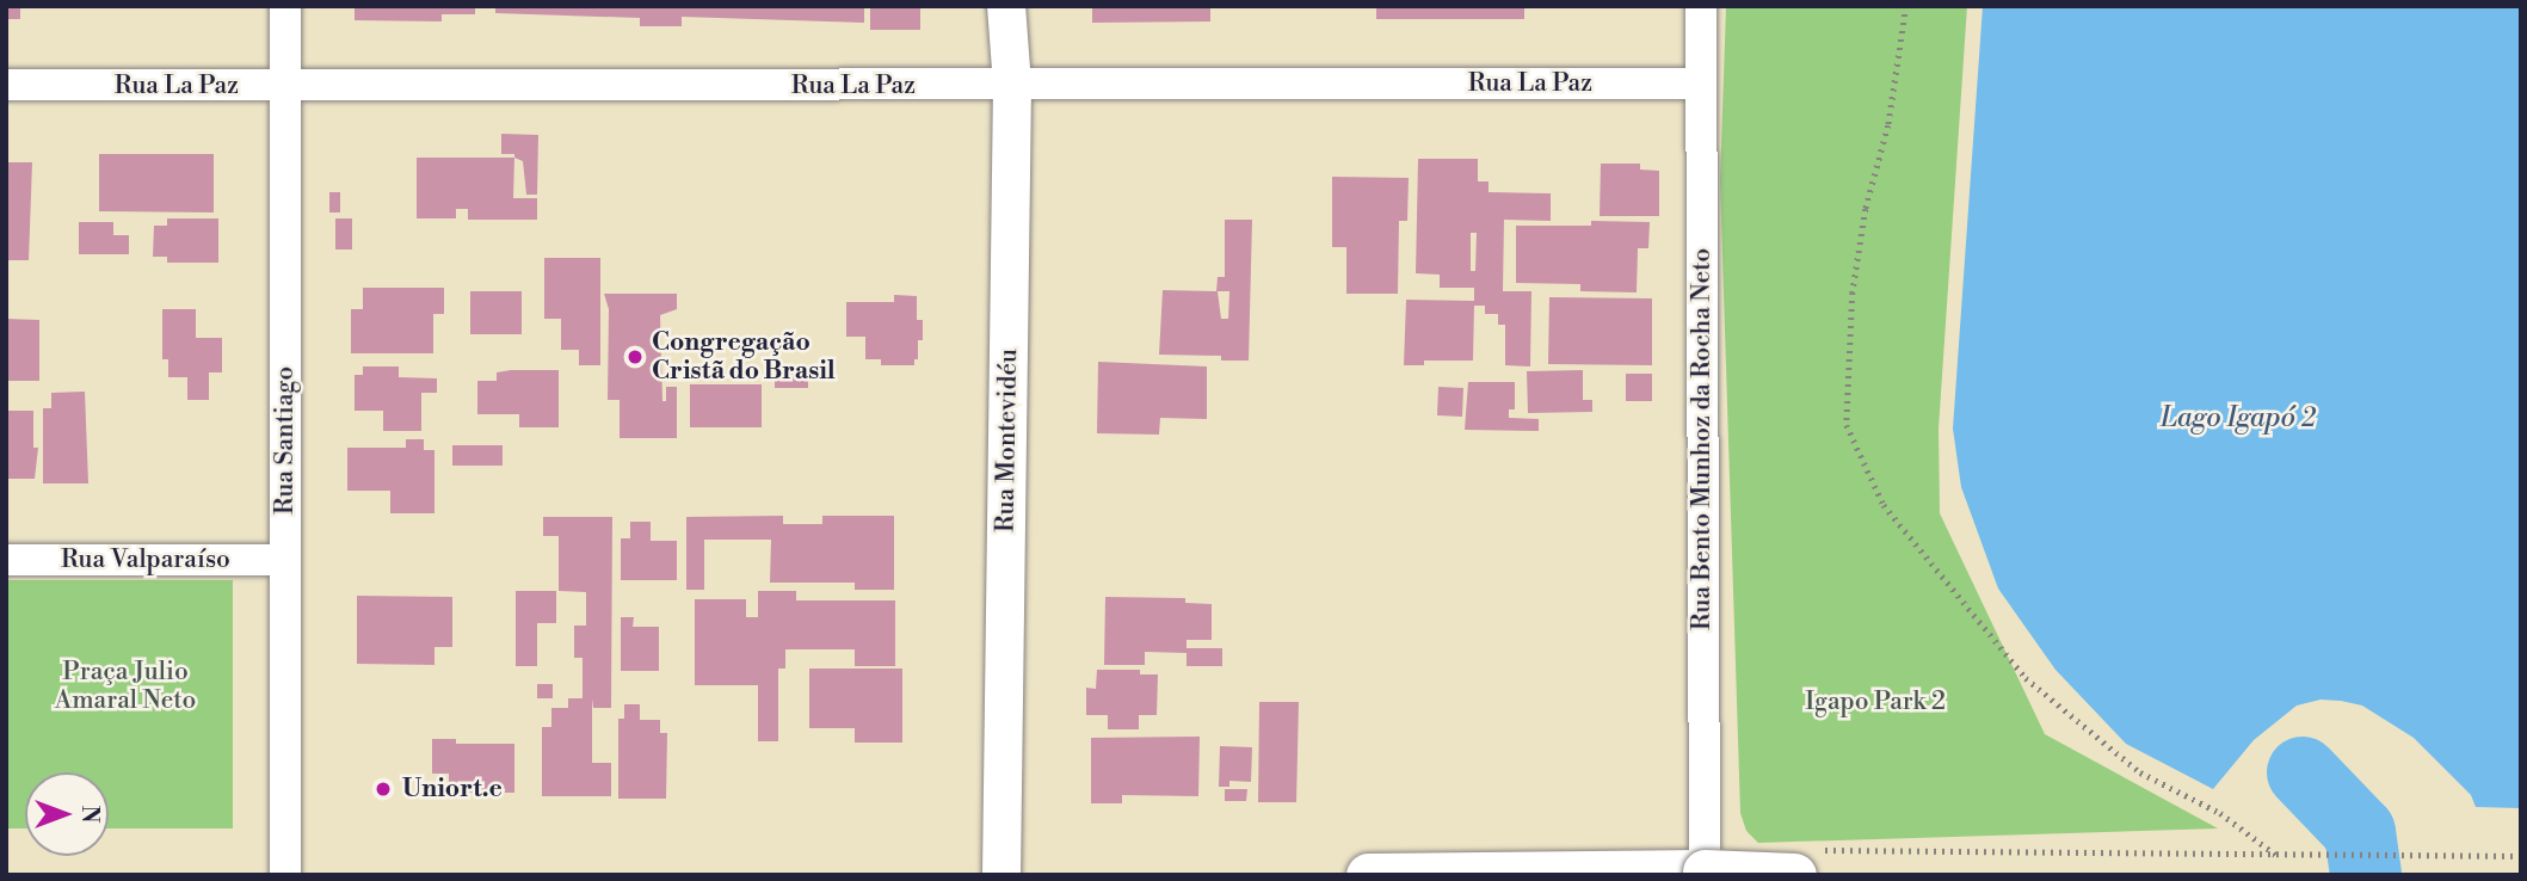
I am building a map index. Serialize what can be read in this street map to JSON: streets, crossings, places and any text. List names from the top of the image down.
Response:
{
  "streets": {
    "street": [
      "Rua La Paz",
      "Rua Bento Munhoz da Rocha Neto",
      "Rua Santiago",
      "Rua Montevidéu",
      "Rua Valparaíso"
    ]
  },
  "crossings": [
    ["Rua La Paz", "Rua Bento Munhoz da Rocha Neto"],
    ["Rua La Paz", "Rua Santiago"],
    ["Rua La Paz", "Rua Montevidéu"],
    ["Rua Santiago", "Rua Valparaíso"]
  ],
  "water": ["Lago Igapó 2"],
  "parks": ["Praça Julio Amaral Neto", "Igapo Park 2"],
  "places": ["Congregação Cristã do Brasil", "Uniort.e"],
  "north": "right"
}
